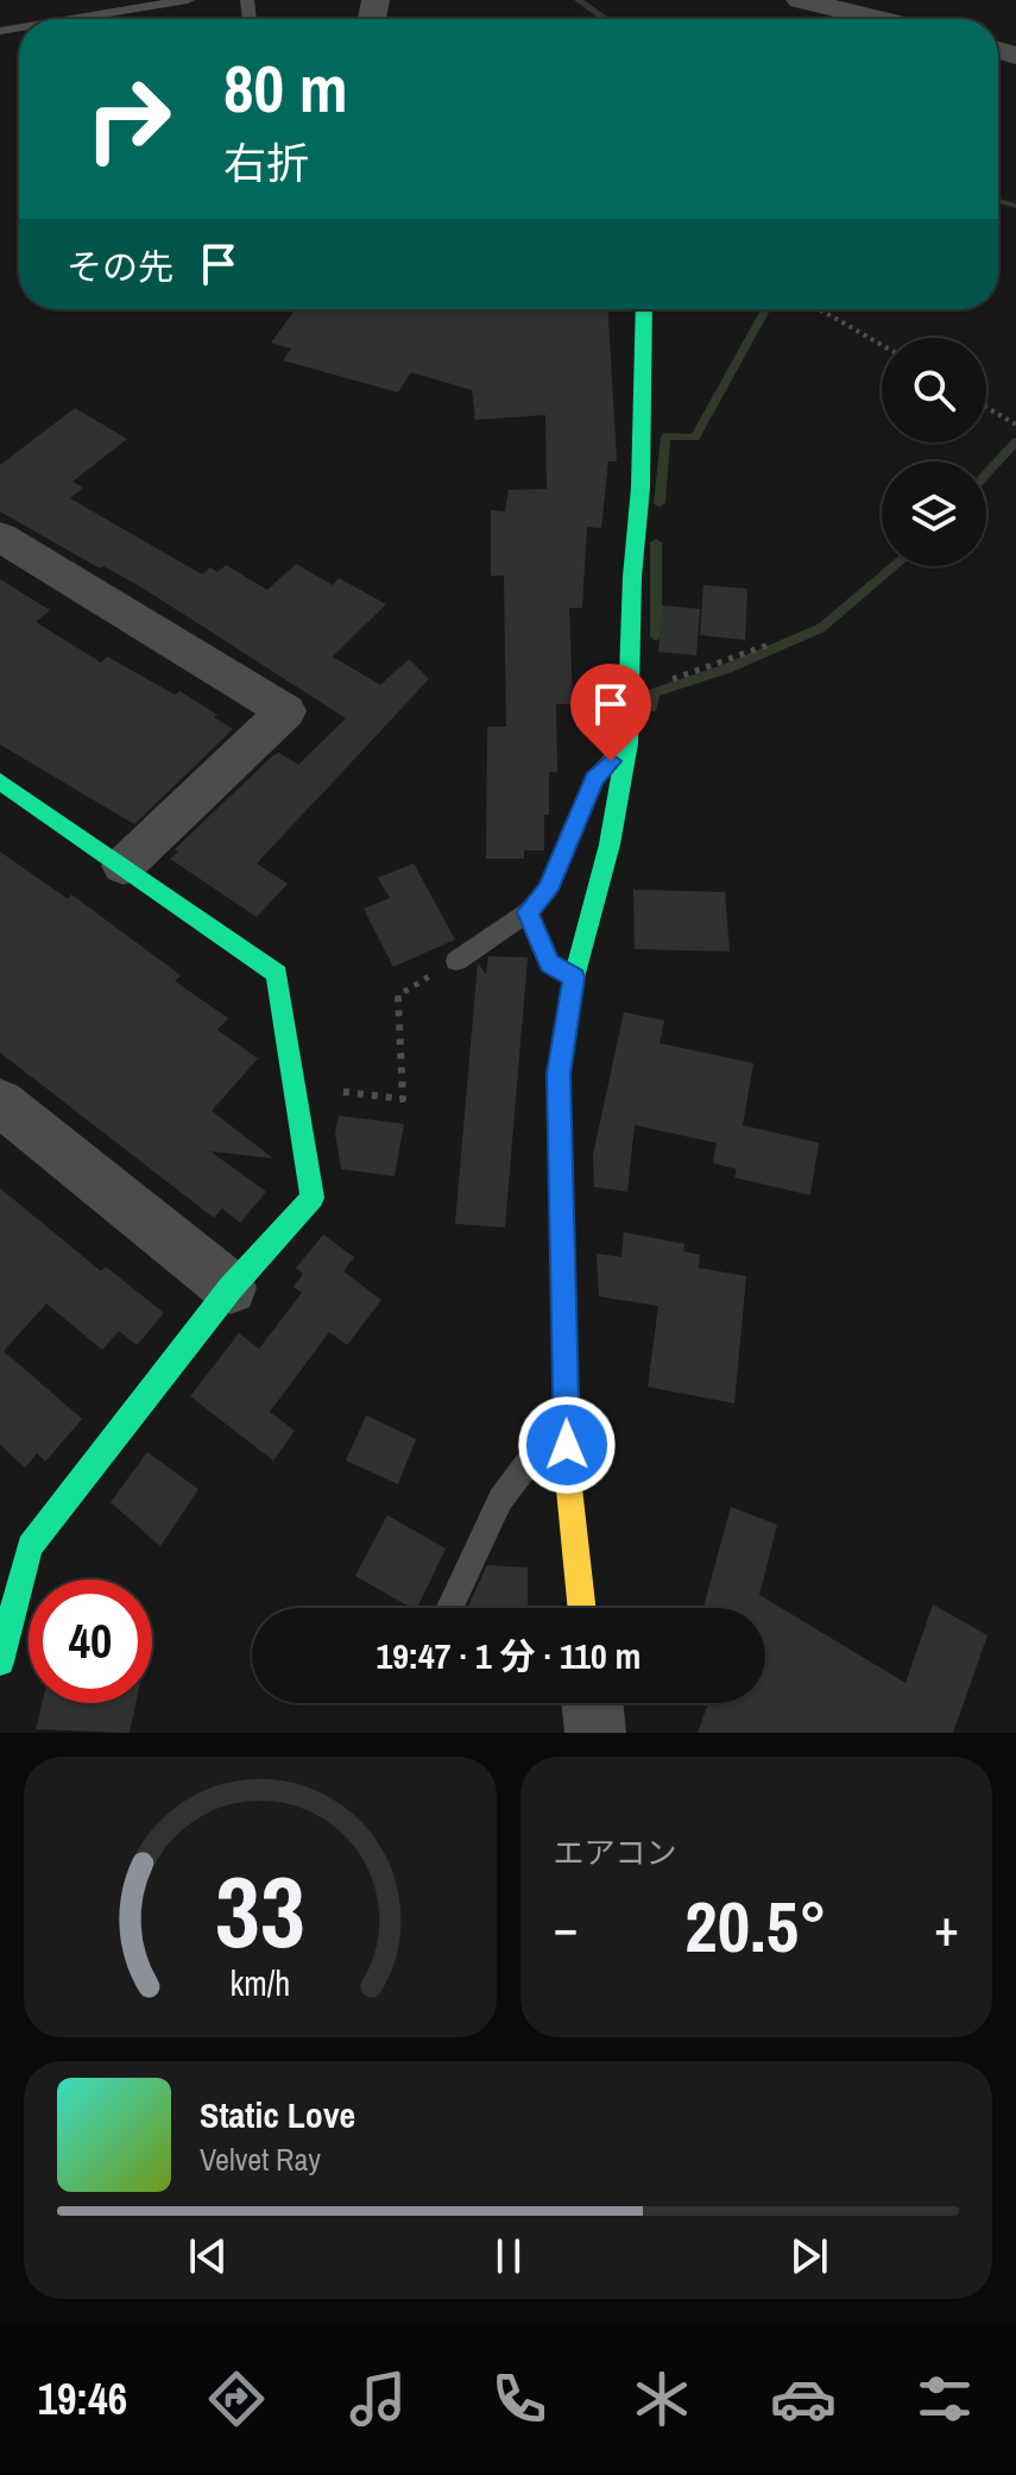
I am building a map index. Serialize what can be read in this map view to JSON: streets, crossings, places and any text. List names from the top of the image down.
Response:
{
  "page": {
    "turn": ["80 m", "右折"],
    "then": "その先",
    "limit": "40",
    "trip": "19:47 · 1 分 · 110 m",
    "tile": "エアコン",
    "heat": ["−", "20.5°", "+"],
    "song": ["Static Love", "Velvet Ray"],
    "tabs": "19:46",
    "gauge": ["33", "km/h"]
  }
}
